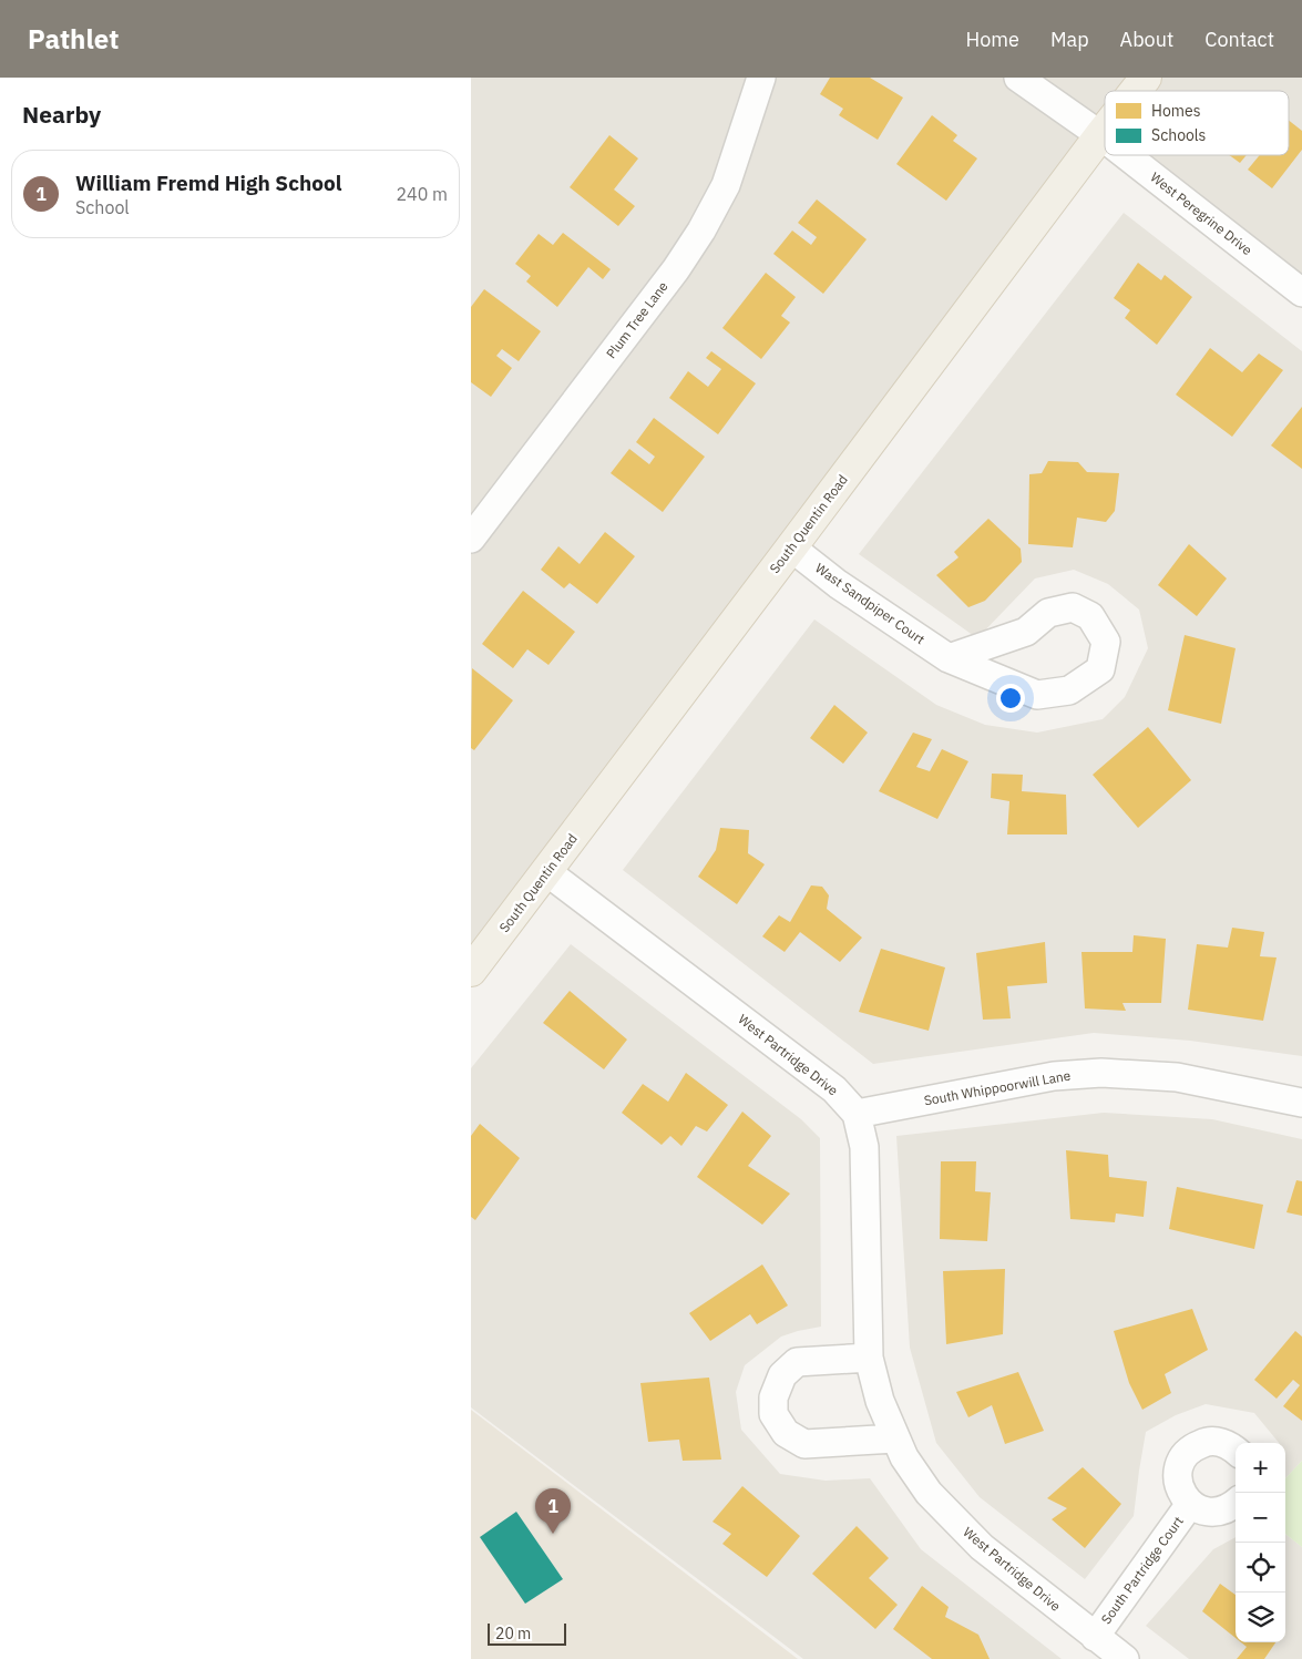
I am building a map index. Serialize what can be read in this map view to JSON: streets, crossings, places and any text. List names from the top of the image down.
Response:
{
  "streets": {
    "main road": ["South Quentin Road"],
    "street": [
      "West Peregrine Drive",
      "Plum Tree Lane",
      "Wast Sandpiper Court",
      "West Partridge Drive",
      "South Whippoorwill Lane",
      "South Partridge Court"
    ]
  },
  "crossings": [
    ["West Peregrine Drive", "South Quentin Road"],
    ["South Quentin Road", "Wast Sandpiper Court"],
    ["South Quentin Road", "West Partridge Drive"],
    ["West Partridge Drive", "South Whippoorwill Lane"],
    ["West Partridge Drive", "South Partridge Court"]
  ],
  "legend": ["Homes", "Schools"],
  "scale_bar": "20 m",
  "page": {
    "header": "Pathlet",
    "nav": [
      "Home",
      "Map",
      "About",
      "Contact"
    ],
    "heading": "Nearby",
    "list": [
      {
        "mark": "1",
        "name": "William Fremd High School",
        "note": "School",
        "value": "240 m"
      }
    ],
    "map_buttons": ["+", "−"],
    "pins": "1",
    "scale": "20 m"
  }
}
